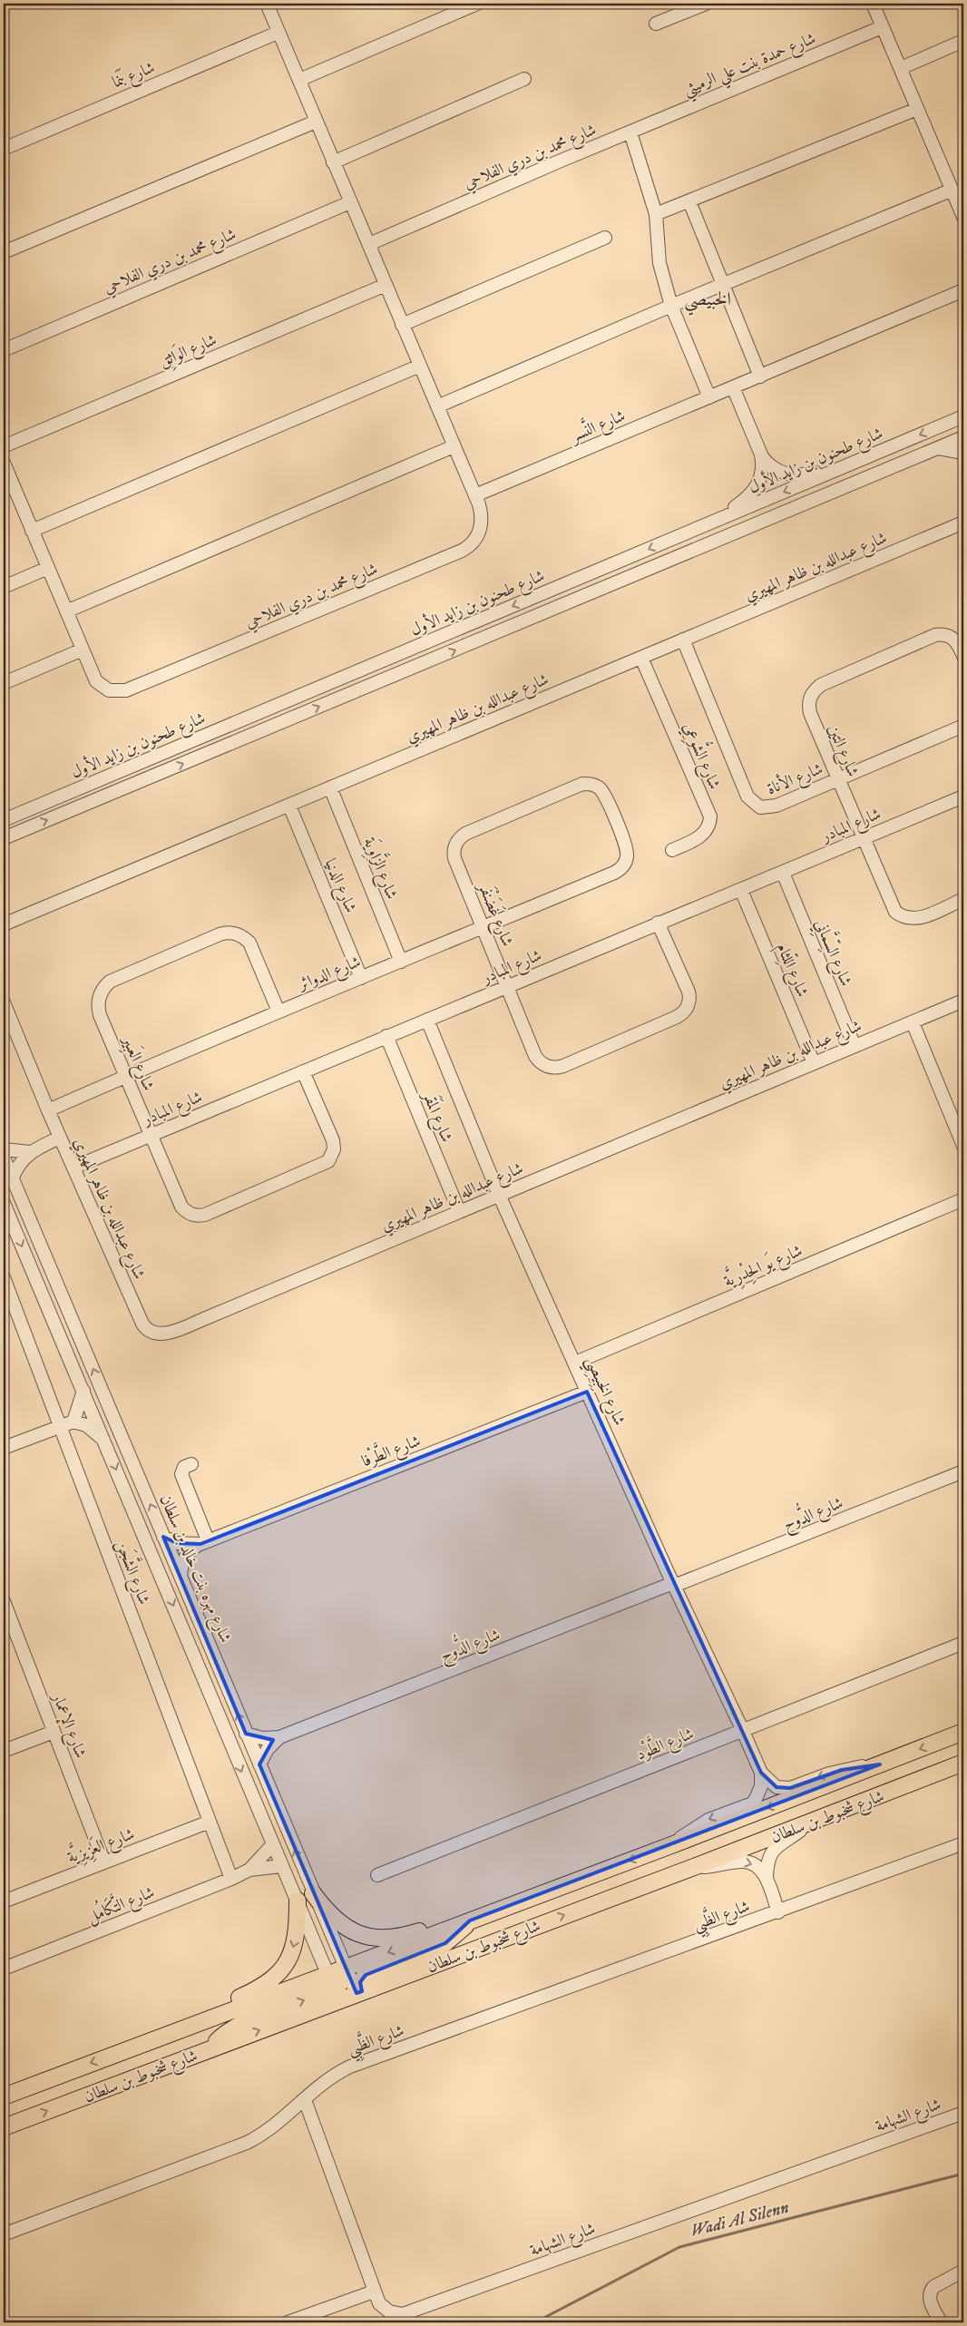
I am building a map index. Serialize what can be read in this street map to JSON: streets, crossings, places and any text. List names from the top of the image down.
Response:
{
  "streets": {
    "main road": ["شارع شخبوط بن سلطان"],
    "street": [
      "شارع حمدة بنت علي الرميثي",
      "شارع بَنَما",
      "شارع محمد بن دري الفلاحي",
      "شارع الوَاثِق",
      "شارع النَّسر",
      "شارع طحنون بن زايد الأول",
      "شارع عبدالله بن ظاهر المهيري",
      "شارع التين",
      "شارع الشُّوعِي",
      "شارع الأناة",
      "شارع المبادر",
      "شارع الزَّاوِيَة",
      "شارع الدنيا",
      "شارع غَضَنْفَر",
      "شارع السِّمَّانِي",
      "شارع اللِّثام",
      "شارع الدوائر",
      "شارع العَبِير",
      "شارع المَقَر",
      "شارع يَو الحِدْرِيَّة",
      "شارع الخِبِيصِي",
      "شارع الطَّرْفا",
      "شارع الدُّوح",
      "شارع مهره بنت خالد بن سلطان",
      "شارع الشَّجَن",
      "شارع الإعمار",
      "شارع الطَّوْد",
      "شارع العَزِيزِيَّة",
      "شارع التَّكَامُل",
      "شارع الظَّبِي",
      "شارع الشهامة"
    ]
  },
  "crossings": [
    ["شارع حمدة بنت علي الرميثي", "شارع محمد بن دري الفلاحي"],
    ["شارع بَنَما", "شارع محمد بن دري الفلاحي"],
    ["شارع محمد بن دري الفلاحي", "شارع الوَاثِق"],
    ["شارع محمد بن دري الفلاحي", "شارع النَّسر"],
    ["شارع عبدالله بن ظاهر المهيري", "شارع الشُّوعِي"],
    ["شارع عبدالله بن ظاهر المهيري", "شارع الأناة"],
    ["شارع عبدالله بن ظاهر المهيري", "شارع المبادر"],
    ["شارع عبدالله بن ظاهر المهيري", "شارع الزَّاوِيَة"],
    ["شارع عبدالله بن ظاهر المهيري", "شارع الدنيا"],
    ["شارع عبدالله بن ظاهر المهيري", "شارع السِّمَّانِي"],
    ["شارع عبدالله بن ظاهر المهيري", "شارع اللِّثام"],
    ["شارع عبدالله بن ظاهر المهيري", "شارع الدوائر"],
    ["شارع عبدالله بن ظاهر المهيري", "شارع المَقَر"],
    ["شارع عبدالله بن ظاهر المهيري", "شارع الخِبِيصِي"],
    ["شارع عبدالله بن ظاهر المهيري", "شارع مهره بنت خالد بن سلطان"],
    ["شارع التين", "شارع الأناة"],
    ["شارع التين", "شارع المبادر"],
    ["شارع المبادر", "شارع غَضَنْفَر"],
    ["شارع المبادر", "شارع السِّمَّانِي"],
    ["شارع المبادر", "شارع اللِّثام"],
    ["شارع المبادر", "شارع العَبِير"],
    ["شارع المبادر", "شارع المَقَر"],
    ["شارع المبادر", "شارع الخِبِيصِي"],
    ["شارع الزَّاوِيَة", "شارع الدوائر"],
    ["شارع الدنيا", "شارع الدوائر"],
    ["شارع غَضَنْفَر", "شارع الدوائر"],
    ["شارع الدوائر", "شارع العَبِير"],
    ["شارع يَو الحِدْرِيَّة", "شارع الخِبِيصِي"],
    ["شارع الخِبِيصِي", "شارع الطَّرْفا"],
    ["شارع الخِبِيصِي", "شارع الدُّوح"],
    ["شارع الخِبِيصِي", "شارع الطَّوْد"],
    ["شارع الخِبِيصِي", "شارع شخبوط بن سلطان"],
    ["شارع الطَّرْفا", "شارع مهره بنت خالد بن سلطان"],
    ["شارع الدُّوح", "شارع مهره بنت خالد بن سلطان"],
    ["شارع مهره بنت خالد بن سلطان", "شارع شخبوط بن سلطان"],
    ["شارع الشَّجَن", "شارع العَزِيزِيَّة"],
    ["شارع الشَّجَن", "شارع التَّكَامُل"],
    ["شارع الإعمار", "شارع العَزِيزِيَّة"],
    ["شارع الظَّبِي", "شارع الشهامة"]
  ],
  "districts": ["الخبيصي"],
  "water": ["Wadi Al Silenn"]
}
